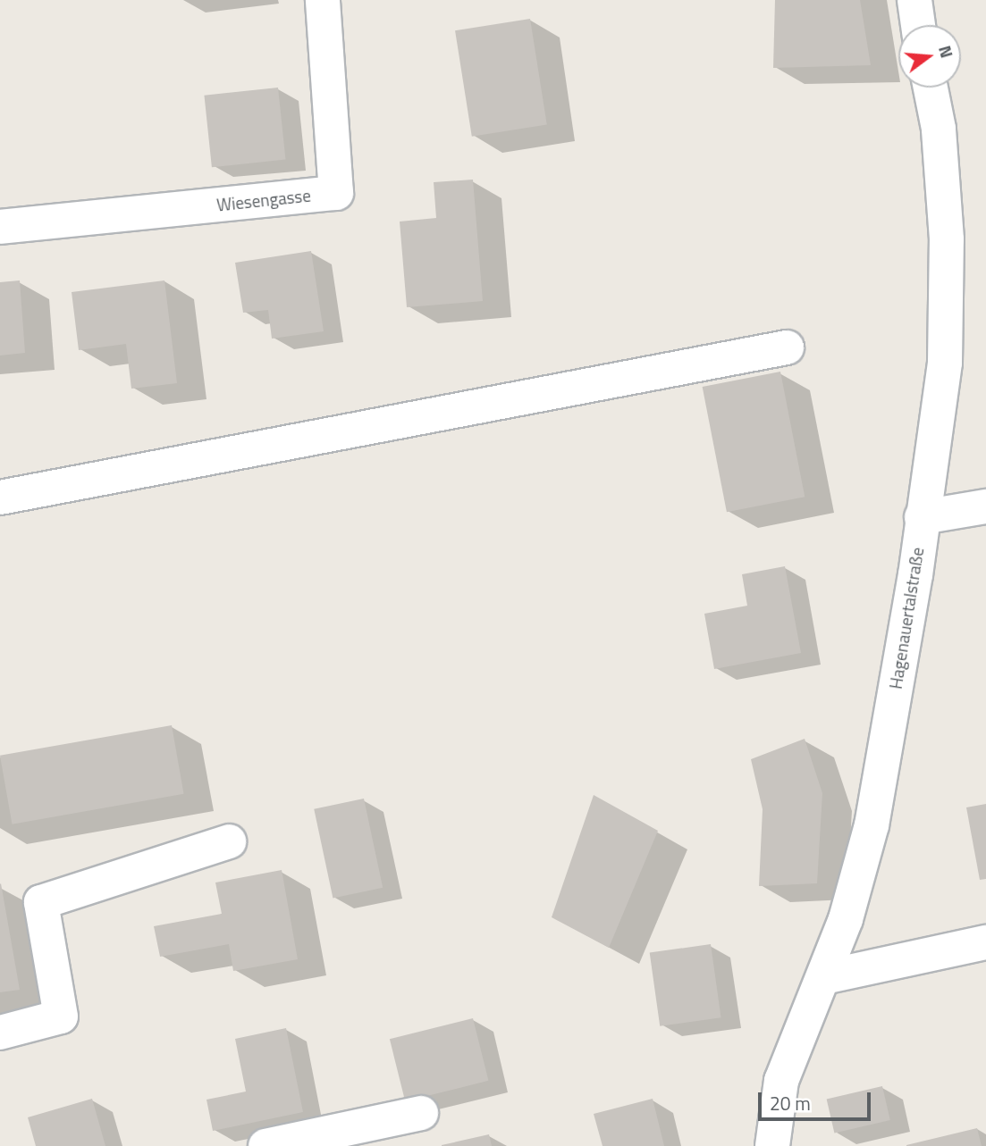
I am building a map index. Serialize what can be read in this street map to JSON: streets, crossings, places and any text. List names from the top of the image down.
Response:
{
  "streets": {
    "street": ["Wiesengasse", "Hagenauertalstraße"]
  },
  "scale_bar": "20 m",
  "north": "right"
}
